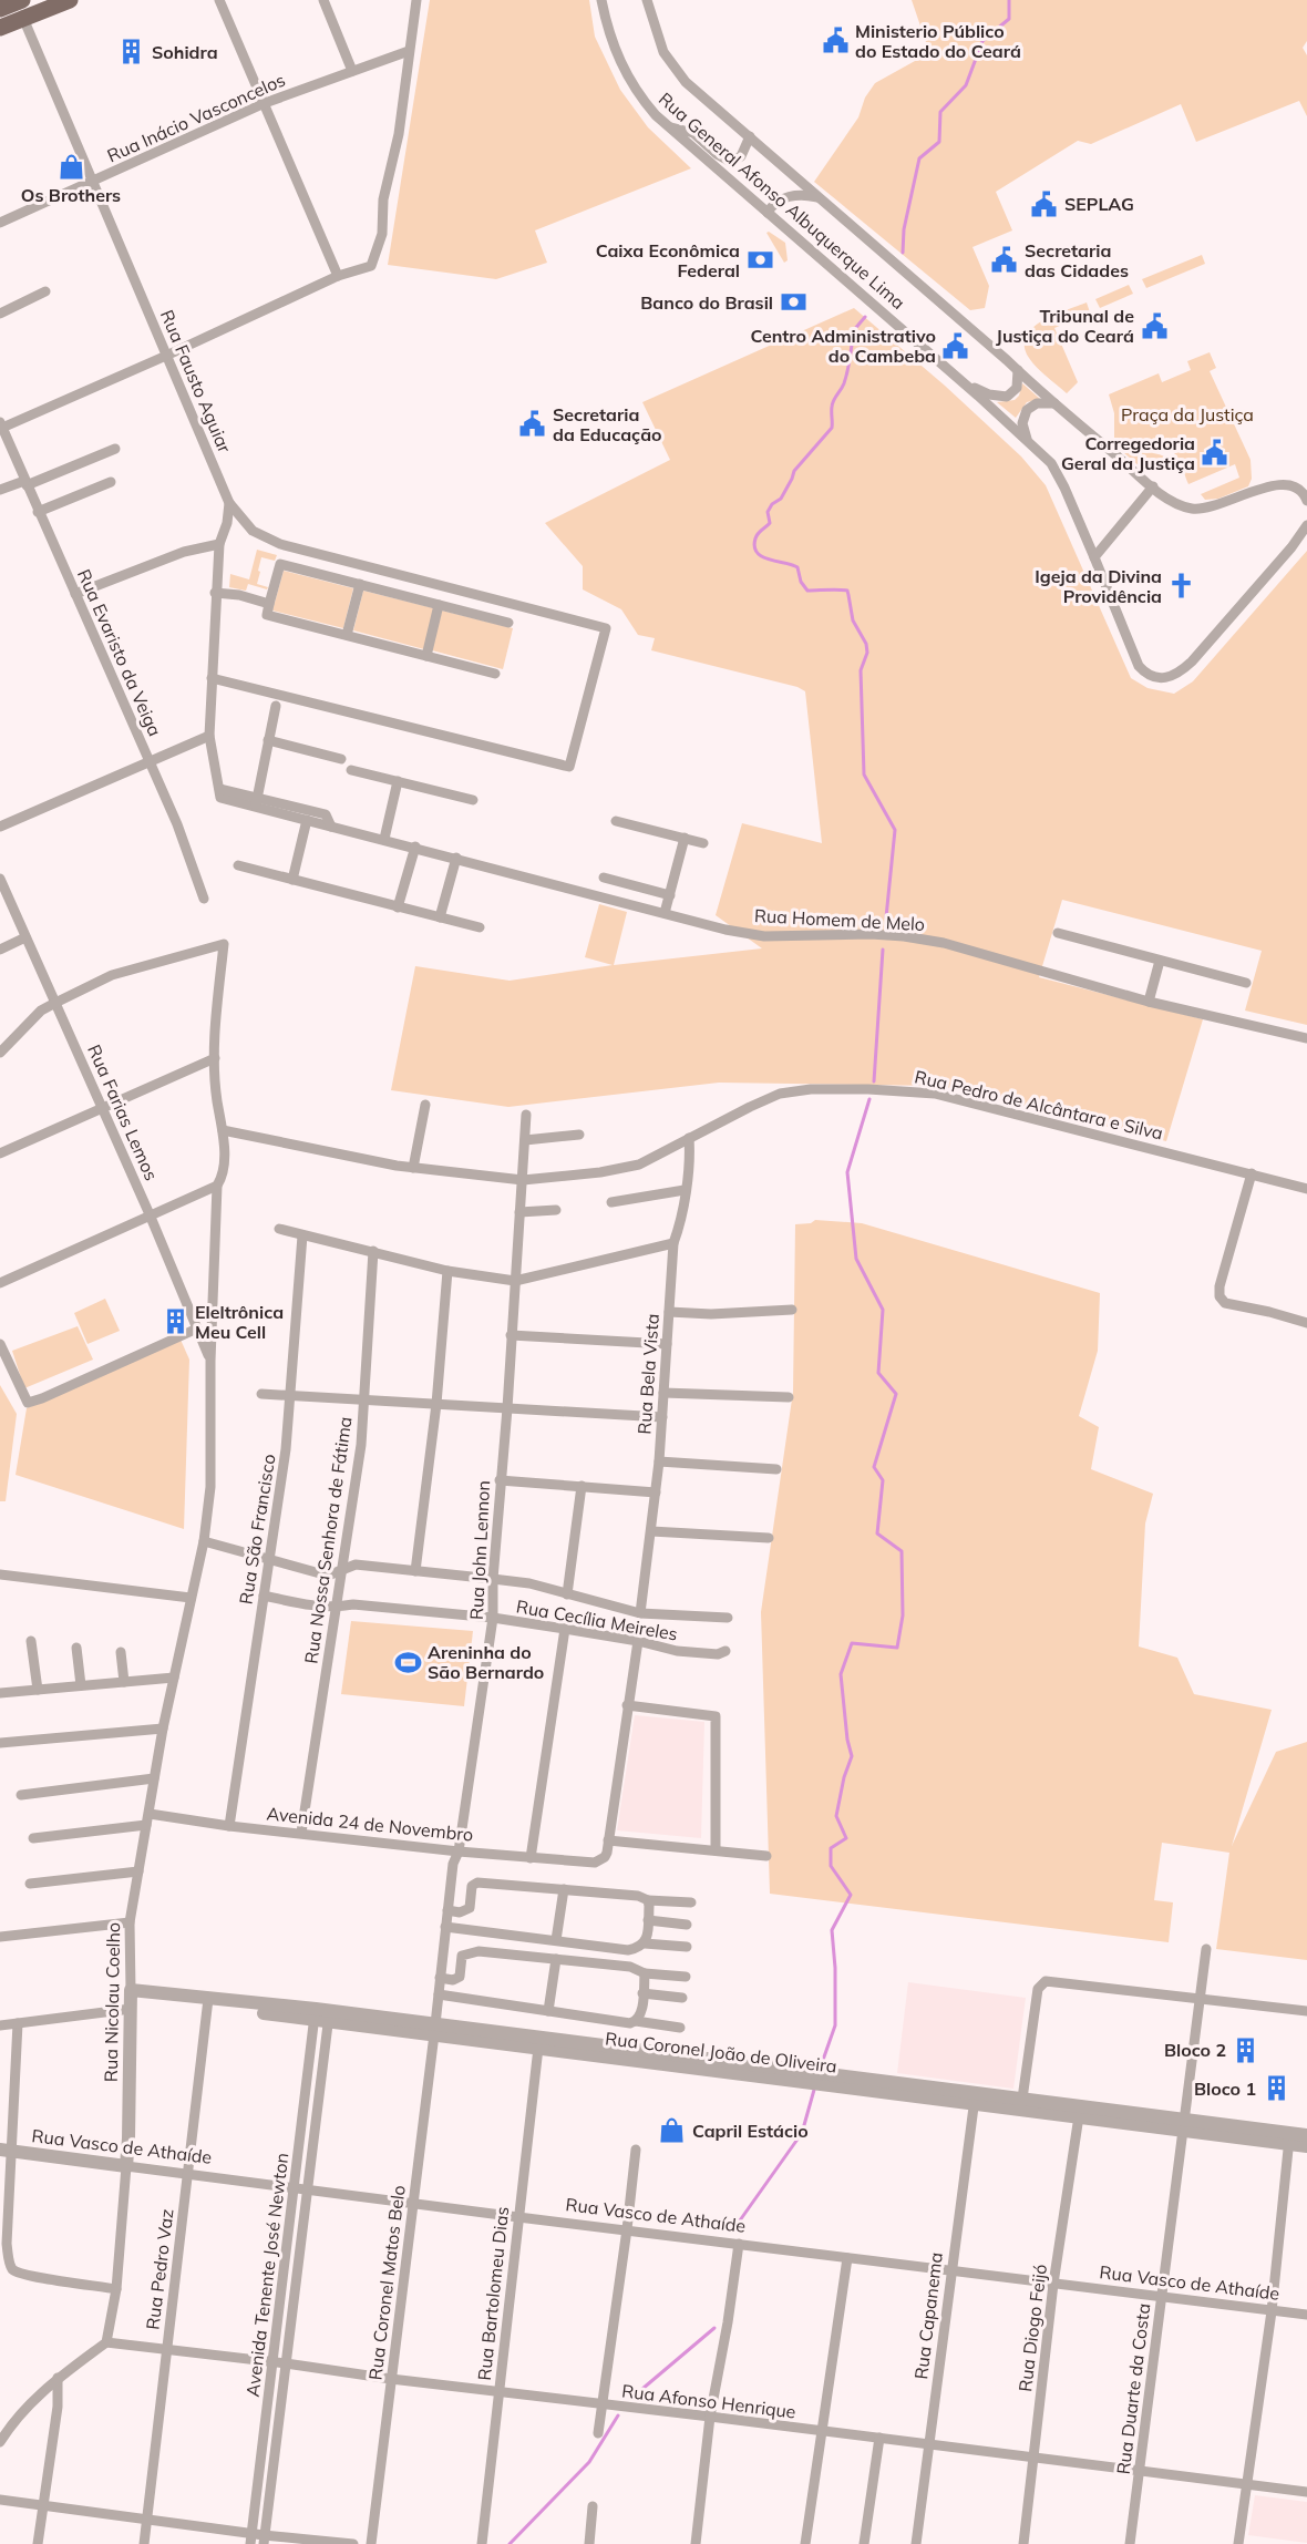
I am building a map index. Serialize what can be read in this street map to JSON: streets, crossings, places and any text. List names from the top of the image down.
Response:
{
  "streets": {
    "street": [
      "Rua Inácio Vasconcelos",
      "Rua General Afonso Albuquerque Lima",
      "Rua Fausto Aguiar",
      "Rua Evaristo da Veiga",
      "Rua Homem de Melo",
      "Rua Pedro de Alcântara e Silva",
      "Rua Farias Lemos",
      "Rua Bela Vista",
      "Rua São Francisco",
      "Rua Nossa Senhora de Fátima",
      "Rua John Lennon",
      "Rua Cecília Meireles",
      "Avenida 24 de Novembro",
      "Rua Nicolau Coelho",
      "Rua Coronel João de Oliveira",
      "Rua Vasco de Athaíde",
      "Rua Pedro Vaz",
      "Avenida Tenente José Newton",
      "Rua Coronel Matos Belo",
      "Rua Bartolomeu Dias",
      "Rua Capanema",
      "Rua Diogo Feijó",
      "Rua Duarte da Costa",
      "Rua Afonso Henrique"
    ]
  },
  "crossings": [
    ["Rua Inácio Vasconcelos", "Rua Fausto Aguiar"],
    ["Rua Pedro de Alcântara e Silva", "Rua Bela Vista"],
    ["Rua Pedro de Alcântara e Silva", "Rua John Lennon"],
    ["Rua Farias Lemos", "Rua Nicolau Coelho"],
    ["Rua Bela Vista", "Rua Cecília Meireles"],
    ["Rua São Francisco", "Rua Cecília Meireles"],
    ["Rua São Francisco", "Avenida 24 de Novembro"],
    ["Rua Nossa Senhora de Fátima", "Rua Cecília Meireles"],
    ["Rua Nossa Senhora de Fátima", "Avenida 24 de Novembro"],
    ["Rua John Lennon", "Rua Cecília Meireles"],
    ["Rua John Lennon", "Avenida 24 de Novembro"],
    ["Rua John Lennon", "Rua Coronel João de Oliveira"],
    ["Rua John Lennon", "Rua Coronel Matos Belo"],
    ["Rua Cecília Meireles", "Rua Nicolau Coelho"],
    ["Avenida 24 de Novembro", "Rua Nicolau Coelho"],
    ["Rua Nicolau Coelho", "Rua Coronel João de Oliveira"],
    ["Rua Nicolau Coelho", "Rua Vasco de Athaíde"],
    ["Rua Nicolau Coelho", "Rua Afonso Henrique"],
    ["Rua Coronel João de Oliveira", "Rua Pedro Vaz"],
    ["Rua Coronel João de Oliveira", "Avenida Tenente José Newton"],
    ["Rua Coronel João de Oliveira", "Rua Coronel Matos Belo"],
    ["Rua Coronel João de Oliveira", "Rua Bartolomeu Dias"],
    ["Rua Coronel João de Oliveira", "Rua Capanema"],
    ["Rua Coronel João de Oliveira", "Rua Diogo Feijó"],
    ["Rua Coronel João de Oliveira", "Rua Duarte da Costa"],
    ["Rua Vasco de Athaíde", "Rua Pedro Vaz"],
    ["Rua Vasco de Athaíde", "Avenida Tenente José Newton"],
    ["Rua Vasco de Athaíde", "Rua Coronel Matos Belo"],
    ["Rua Vasco de Athaíde", "Rua Bartolomeu Dias"],
    ["Rua Vasco de Athaíde", "Rua Capanema"],
    ["Rua Vasco de Athaíde", "Rua Diogo Feijó"],
    ["Rua Vasco de Athaíde", "Rua Duarte da Costa"],
    ["Rua Pedro Vaz", "Rua Afonso Henrique"],
    ["Avenida Tenente José Newton", "Rua Afonso Henrique"],
    ["Rua Coronel Matos Belo", "Rua Afonso Henrique"],
    ["Rua Bartolomeu Dias", "Rua Afonso Henrique"],
    ["Rua Capanema", "Rua Afonso Henrique"],
    ["Rua Diogo Feijó", "Rua Afonso Henrique"],
    ["Rua Duarte da Costa", "Rua Afonso Henrique"]
  ],
  "parks": ["Praça da Justiça"],
  "places": {
    "public building": [
      "Ministerio Público do Estado do Ceará",
      "SEPLAG",
      "Secretaria das Cidades",
      "Tribunal de Justiça do Ceará",
      "Centro Administrativo do Cambeba",
      "Secretaria da Educação",
      "Corregedoria Geral da Justiça"
    ],
    "building": [
      "Sohidra",
      "Eleltrônica Meu Cell",
      "Bloco 2",
      "Bloco 1"
    ],
    "shop": ["Os Brothers", "Capril Estácio"],
    "bank": ["Caixa Econômica Federal", "Banco do Brasil"],
    "church": ["Igeja da Divina Providência"],
    "sports": ["Areninha do São Bernardo"]
  }
}
